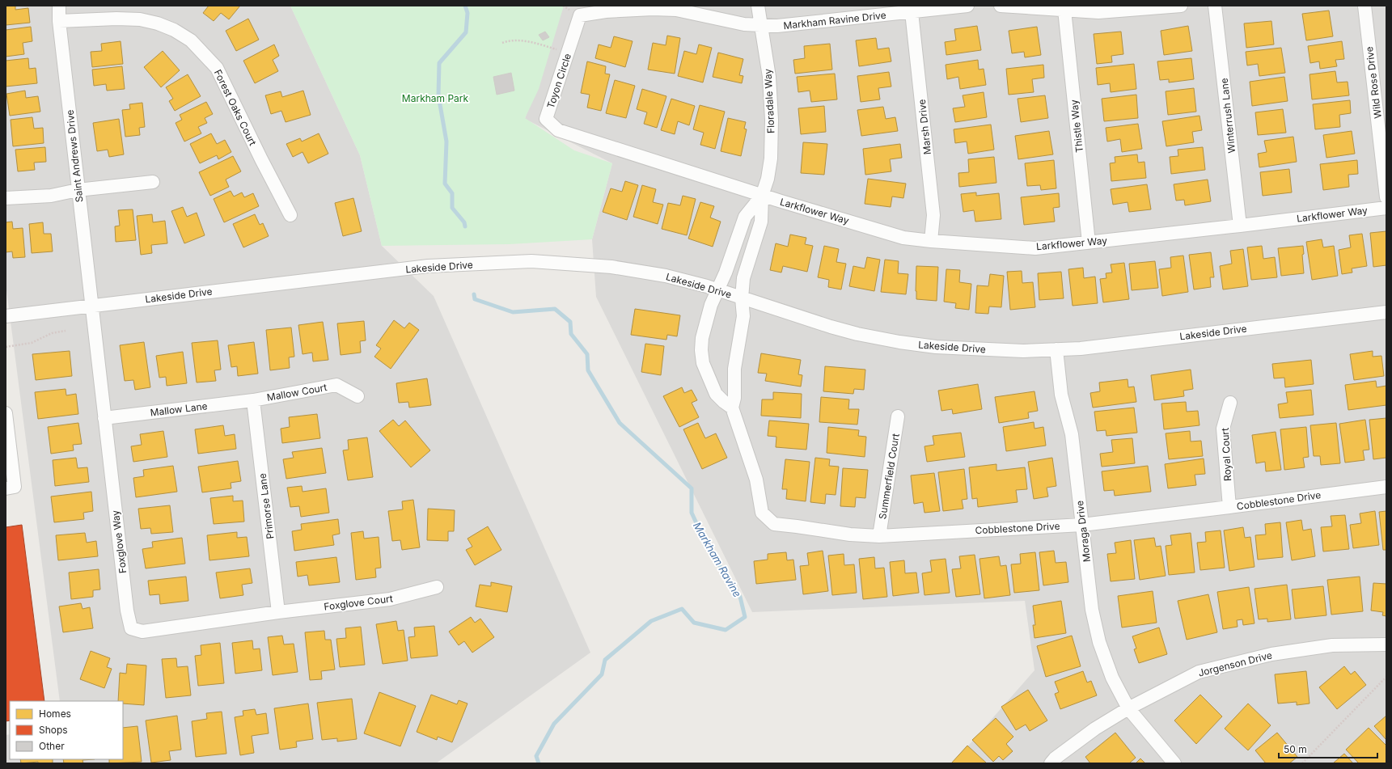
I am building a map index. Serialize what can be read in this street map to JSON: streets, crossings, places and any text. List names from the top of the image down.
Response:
{
  "streets": {
    "street": [
      "Markham Ravine Drive",
      "Toyon Circle",
      "Wild Rose Drive",
      "Floradale Way",
      "Forest Oaks Court",
      "Winterrush Lane",
      "Thistle Way",
      "Marsh Drive",
      "Saint Andrews Drive",
      "Larkflower Way",
      "Lakeside Drive",
      "Mallow Court",
      "Mallow Lane",
      "Royal Court",
      "Summerfield Court",
      "Cobblestone Drive",
      "Primorse Lane",
      "Moraga Drive",
      "Foxglove Way",
      "Foxglove Court",
      "Jorgenson Drive"
    ]
  },
  "crossings": [
    ["Markham Ravine Drive", "Toyon Circle"],
    ["Markham Ravine Drive", "Floradale Way"],
    ["Markham Ravine Drive", "Marsh Drive"],
    ["Toyon Circle", "Floradale Way"],
    ["Toyon Circle", "Larkflower Way"],
    ["Floradale Way", "Larkflower Way"],
    ["Floradale Way", "Lakeside Drive"],
    ["Floradale Way", "Cobblestone Drive"],
    ["Forest Oaks Court", "Saint Andrews Drive"],
    ["Winterrush Lane", "Larkflower Way"],
    ["Thistle Way", "Larkflower Way"],
    ["Marsh Drive", "Larkflower Way"],
    ["Saint Andrews Drive", "Lakeside Drive"],
    ["Saint Andrews Drive", "Foxglove Way"],
    ["Lakeside Drive", "Cobblestone Drive"],
    ["Lakeside Drive", "Moraga Drive"],
    ["Lakeside Drive", "Foxglove Way"],
    ["Mallow Court", "Mallow Lane"],
    ["Mallow Court", "Primorse Lane"],
    ["Mallow Lane", "Primorse Lane"],
    ["Mallow Lane", "Foxglove Way"],
    ["Royal Court", "Cobblestone Drive"],
    ["Summerfield Court", "Cobblestone Drive"],
    ["Cobblestone Drive", "Moraga Drive"],
    ["Primorse Lane", "Foxglove Way"],
    ["Primorse Lane", "Foxglove Court"],
    ["Moraga Drive", "Jorgenson Drive"],
    ["Foxglove Way", "Foxglove Court"]
  ],
  "water": ["Markham Ravine"],
  "parks": ["Markham Park"],
  "legend": ["Homes", "Shops", "Other"],
  "scale_bar": "50 m"
}
